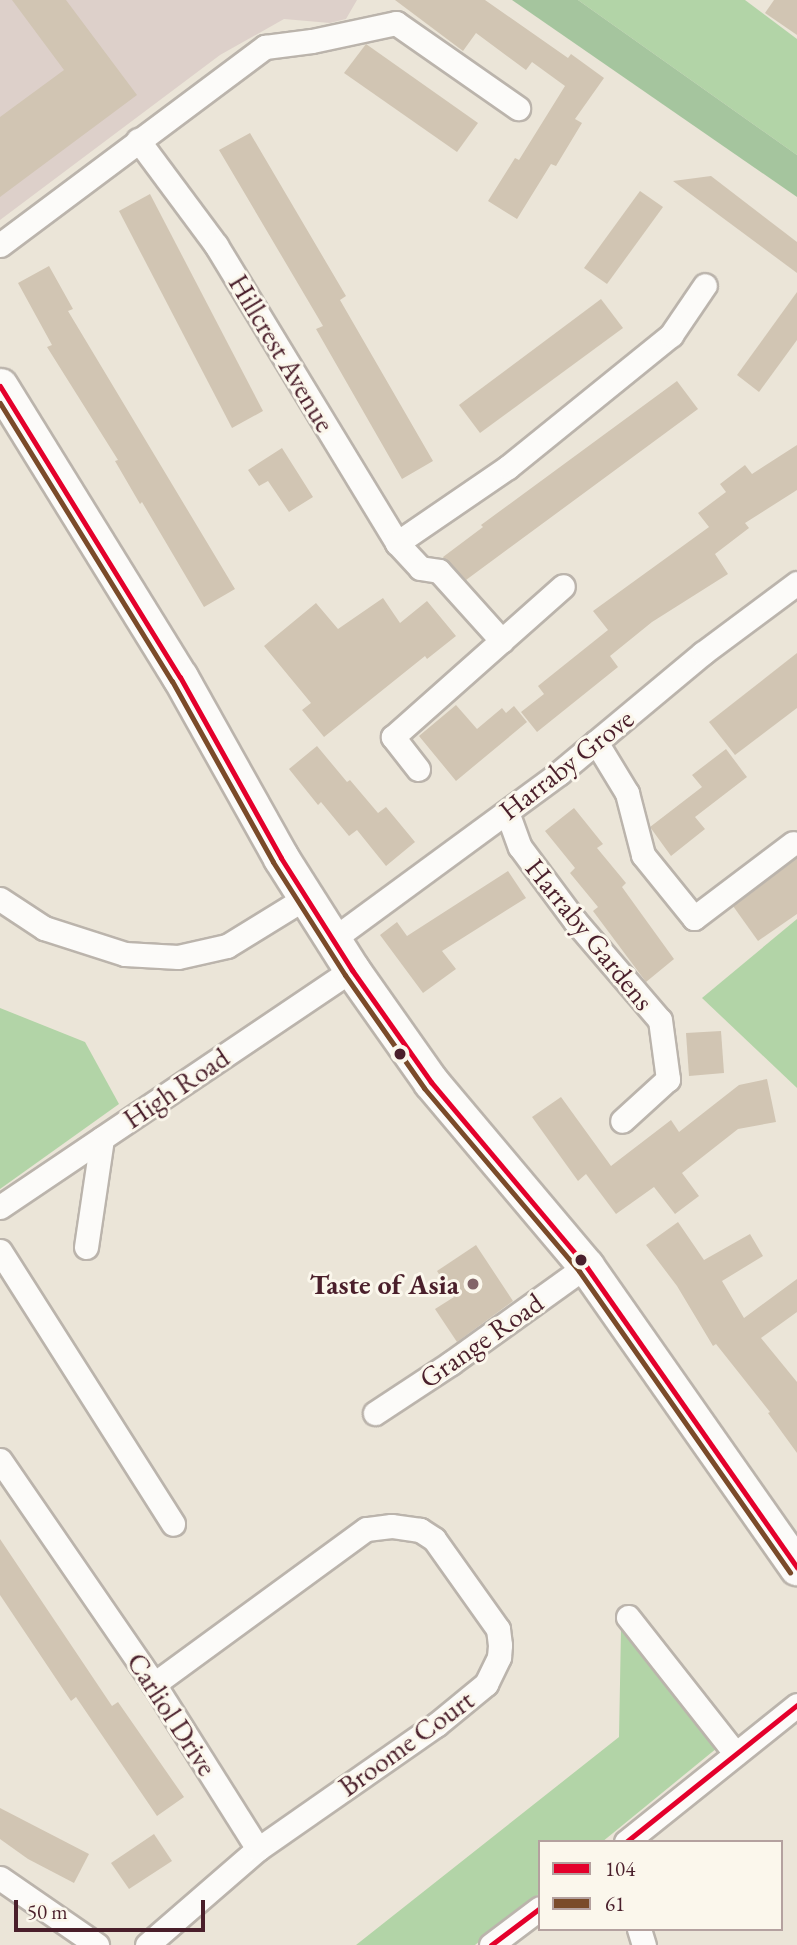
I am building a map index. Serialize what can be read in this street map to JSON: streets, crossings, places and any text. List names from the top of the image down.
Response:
{
  "streets": {
    "street": [
      "Hillcrest Avenue",
      "Harraby Grove",
      "Harraby Gardens",
      "High Road",
      "Grange Road",
      "Carliol Drive",
      "Broome Court"
    ]
  },
  "crossings": [
    ["Harraby Grove", "Harraby Gardens"],
    ["Carliol Drive", "Broome Court"]
  ],
  "places": ["Taste of Asia"],
  "lines": ["transit line 104", "transit line 61"],
  "legend": ["104", "61"],
  "scale_bar": "50 m"
}
